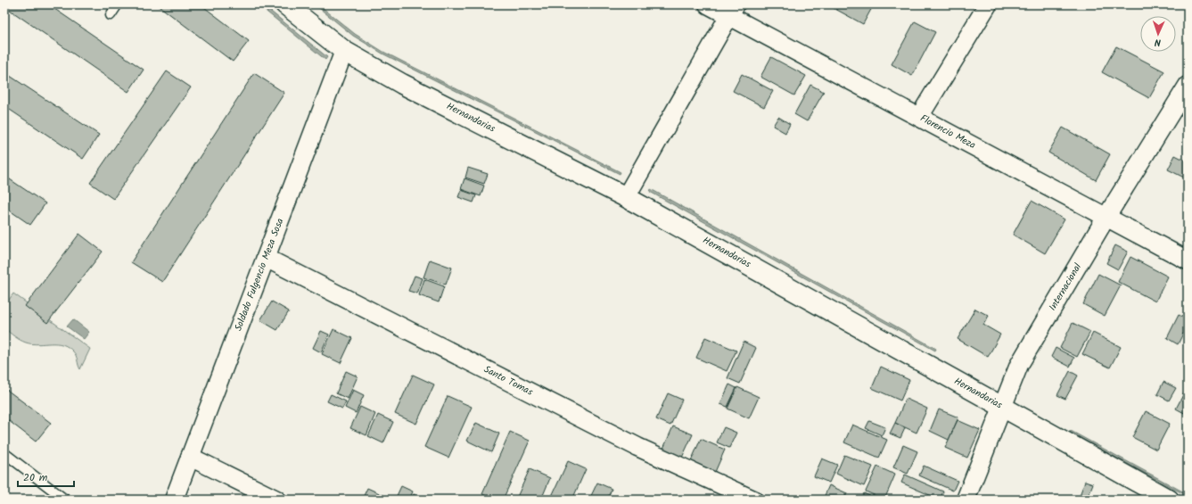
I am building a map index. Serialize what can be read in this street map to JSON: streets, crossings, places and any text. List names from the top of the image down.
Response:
{
  "streets": {
    "street": [
      "Hernandarias",
      "Florencio Meza",
      "Soldado Fulgencio Meza Sosa",
      "Internacional",
      "Santo Tomas"
    ]
  },
  "crossings": [
    ["Hernandarias", "Soldado Fulgencio Meza Sosa"],
    ["Hernandarias", "Internacional"],
    ["Florencio Meza", "Internacional"],
    ["Soldado Fulgencio Meza Sosa", "Santo Tomas"]
  ],
  "scale_bar": "20 m",
  "north": "bottom"
}
